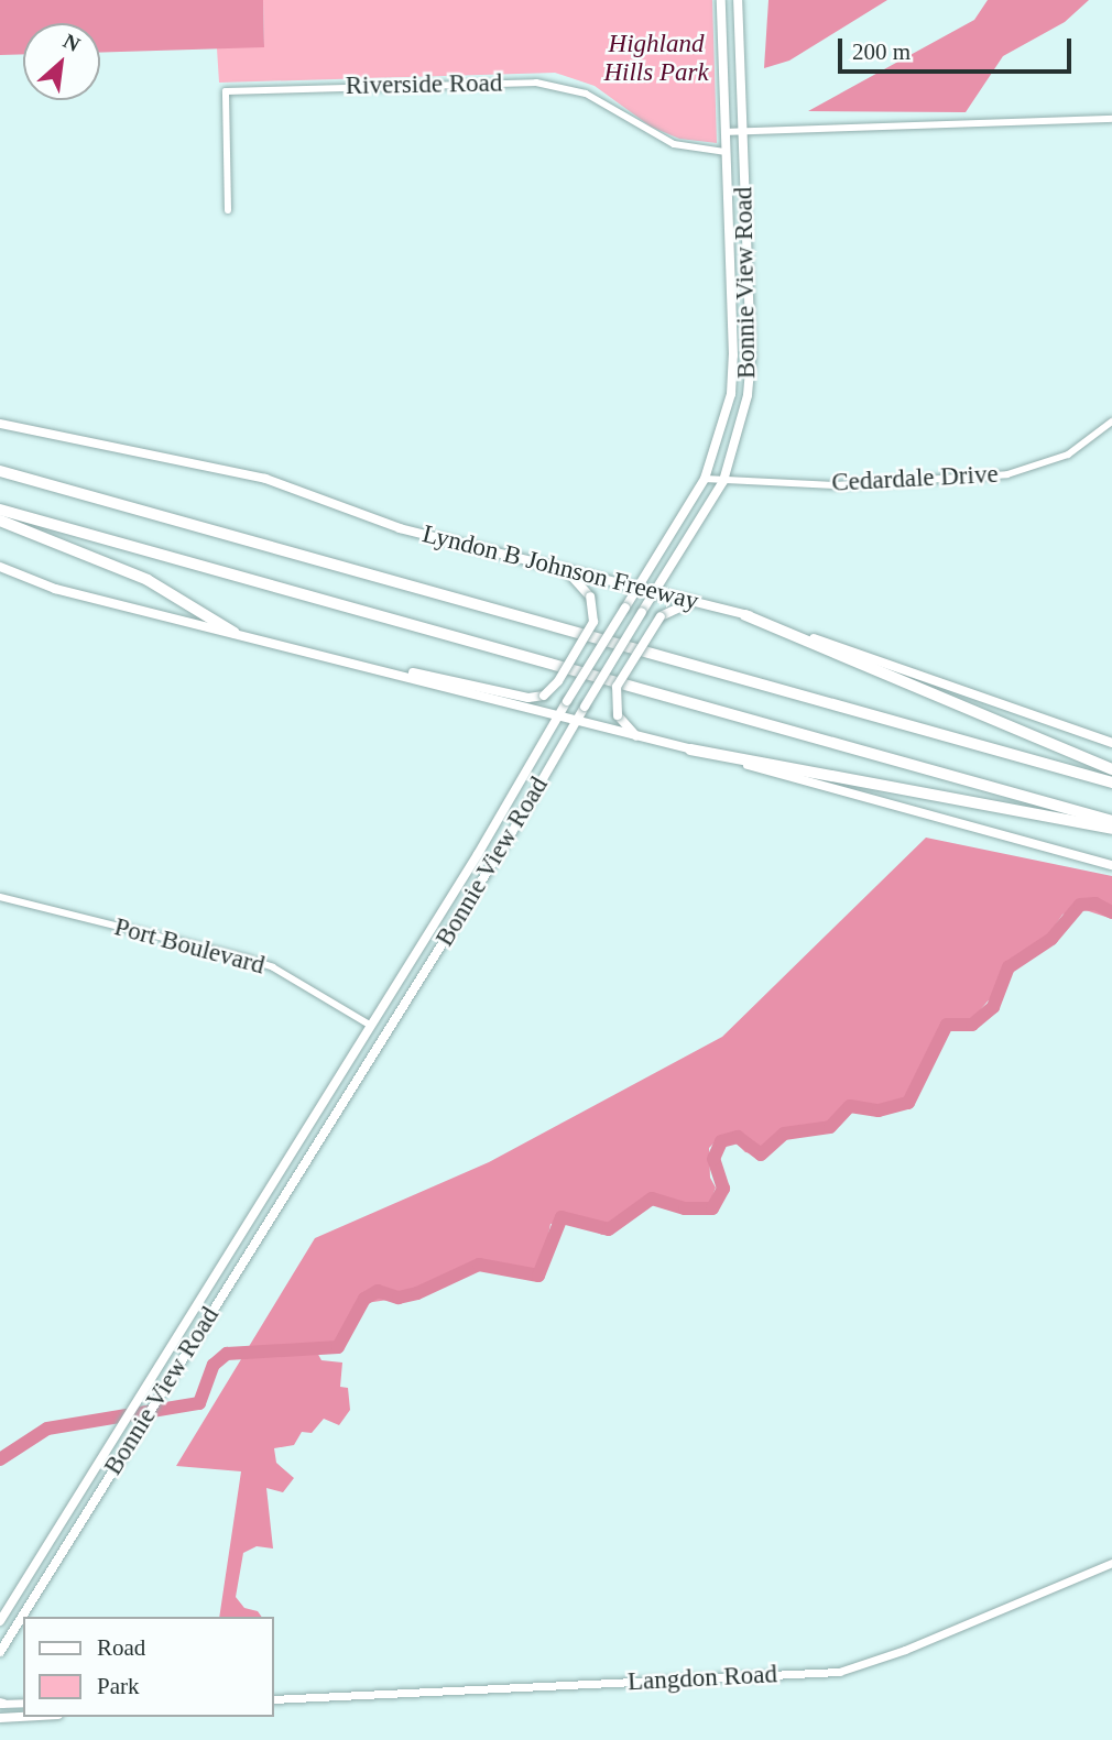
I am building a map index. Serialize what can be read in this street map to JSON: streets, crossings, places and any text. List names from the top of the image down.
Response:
{
  "streets": {
    "main road": ["Bonnie View Road", "Lyndon B Johnson Freeway"],
    "street": [
      "Riverside Road",
      "Cedardale Drive",
      "Port Boulevard",
      "Langdon Road"
    ]
  },
  "crossings": [
    ["Riverside Road", "Bonnie View Road"],
    ["Bonnie View Road", "Cedardale Drive"],
    ["Bonnie View Road", "Lyndon B Johnson Freeway"],
    ["Bonnie View Road", "Port Boulevard"]
  ],
  "parks": ["Highland Hills Park"],
  "legend": ["Road", "Park"],
  "scale_bar": "200 m",
  "north": "top right"
}
